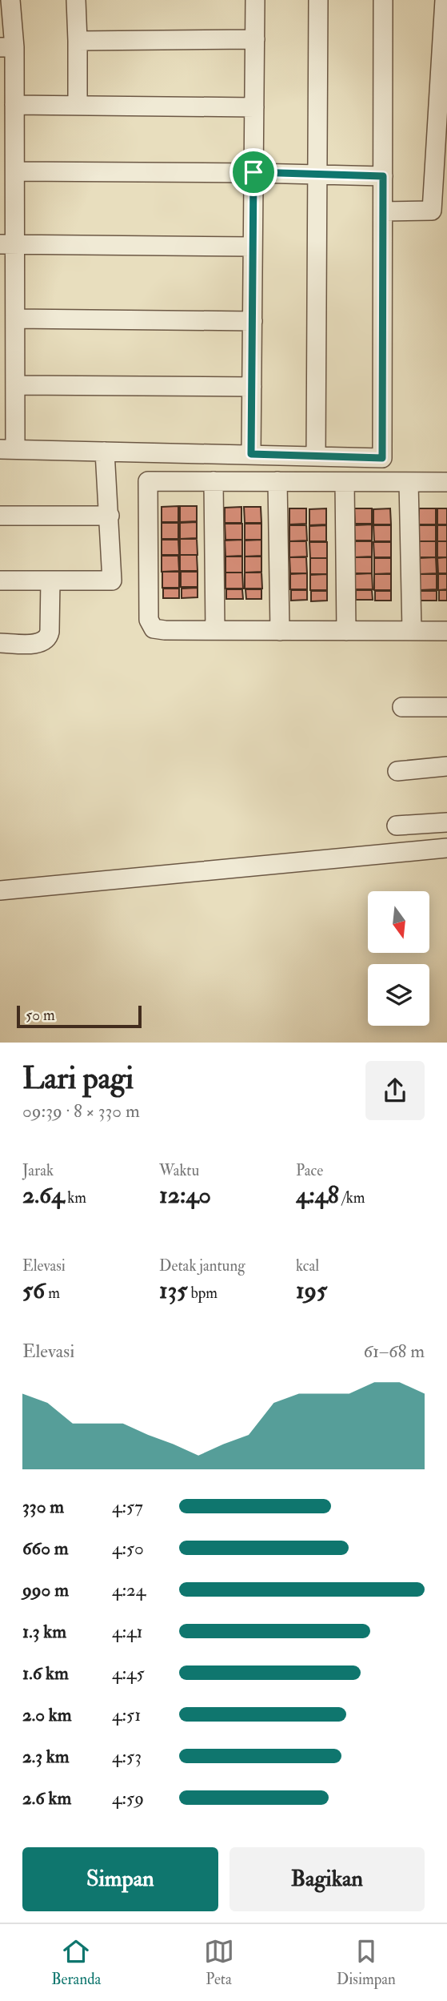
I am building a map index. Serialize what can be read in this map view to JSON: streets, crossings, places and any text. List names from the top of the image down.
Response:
{
  "scale_bar": "50 m",
  "north": "bottom",
  "page": {
    "scale": "50 m",
    "heading": ["Lari pagi", "09:39 · 8 × 330 m"],
    "stats": [
      ["Jarak", "2.64 km"],
      ["Waktu", "12:40"],
      ["Pace", "4:48 /km"],
      ["Elevasi", "56 m"],
      ["Detak jantung", "135 bpm"],
      ["kcal", "195"]
    ],
    "chart": ["Elevasi", "61–68 m"],
    "list": [
      {
        "name": "330 m",
        "note": "4:57"
      },
      {
        "name": "660 m",
        "note": "4:50"
      },
      {
        "name": "990 m",
        "note": "4:24"
      },
      {
        "name": "1.3 km",
        "note": "4:41"
      },
      {
        "name": "1.6 km",
        "note": "4:45"
      },
      {
        "name": "2.0 km",
        "note": "4:51"
      },
      {
        "name": "2.3 km",
        "note": "4:53"
      },
      {
        "name": "2.6 km",
        "note": "4:59"
      }
    ],
    "buttons": ["Simpan", "Bagikan"],
    "tabs": ["Beranda", "Peta", "Disimpan"]
  }
}
